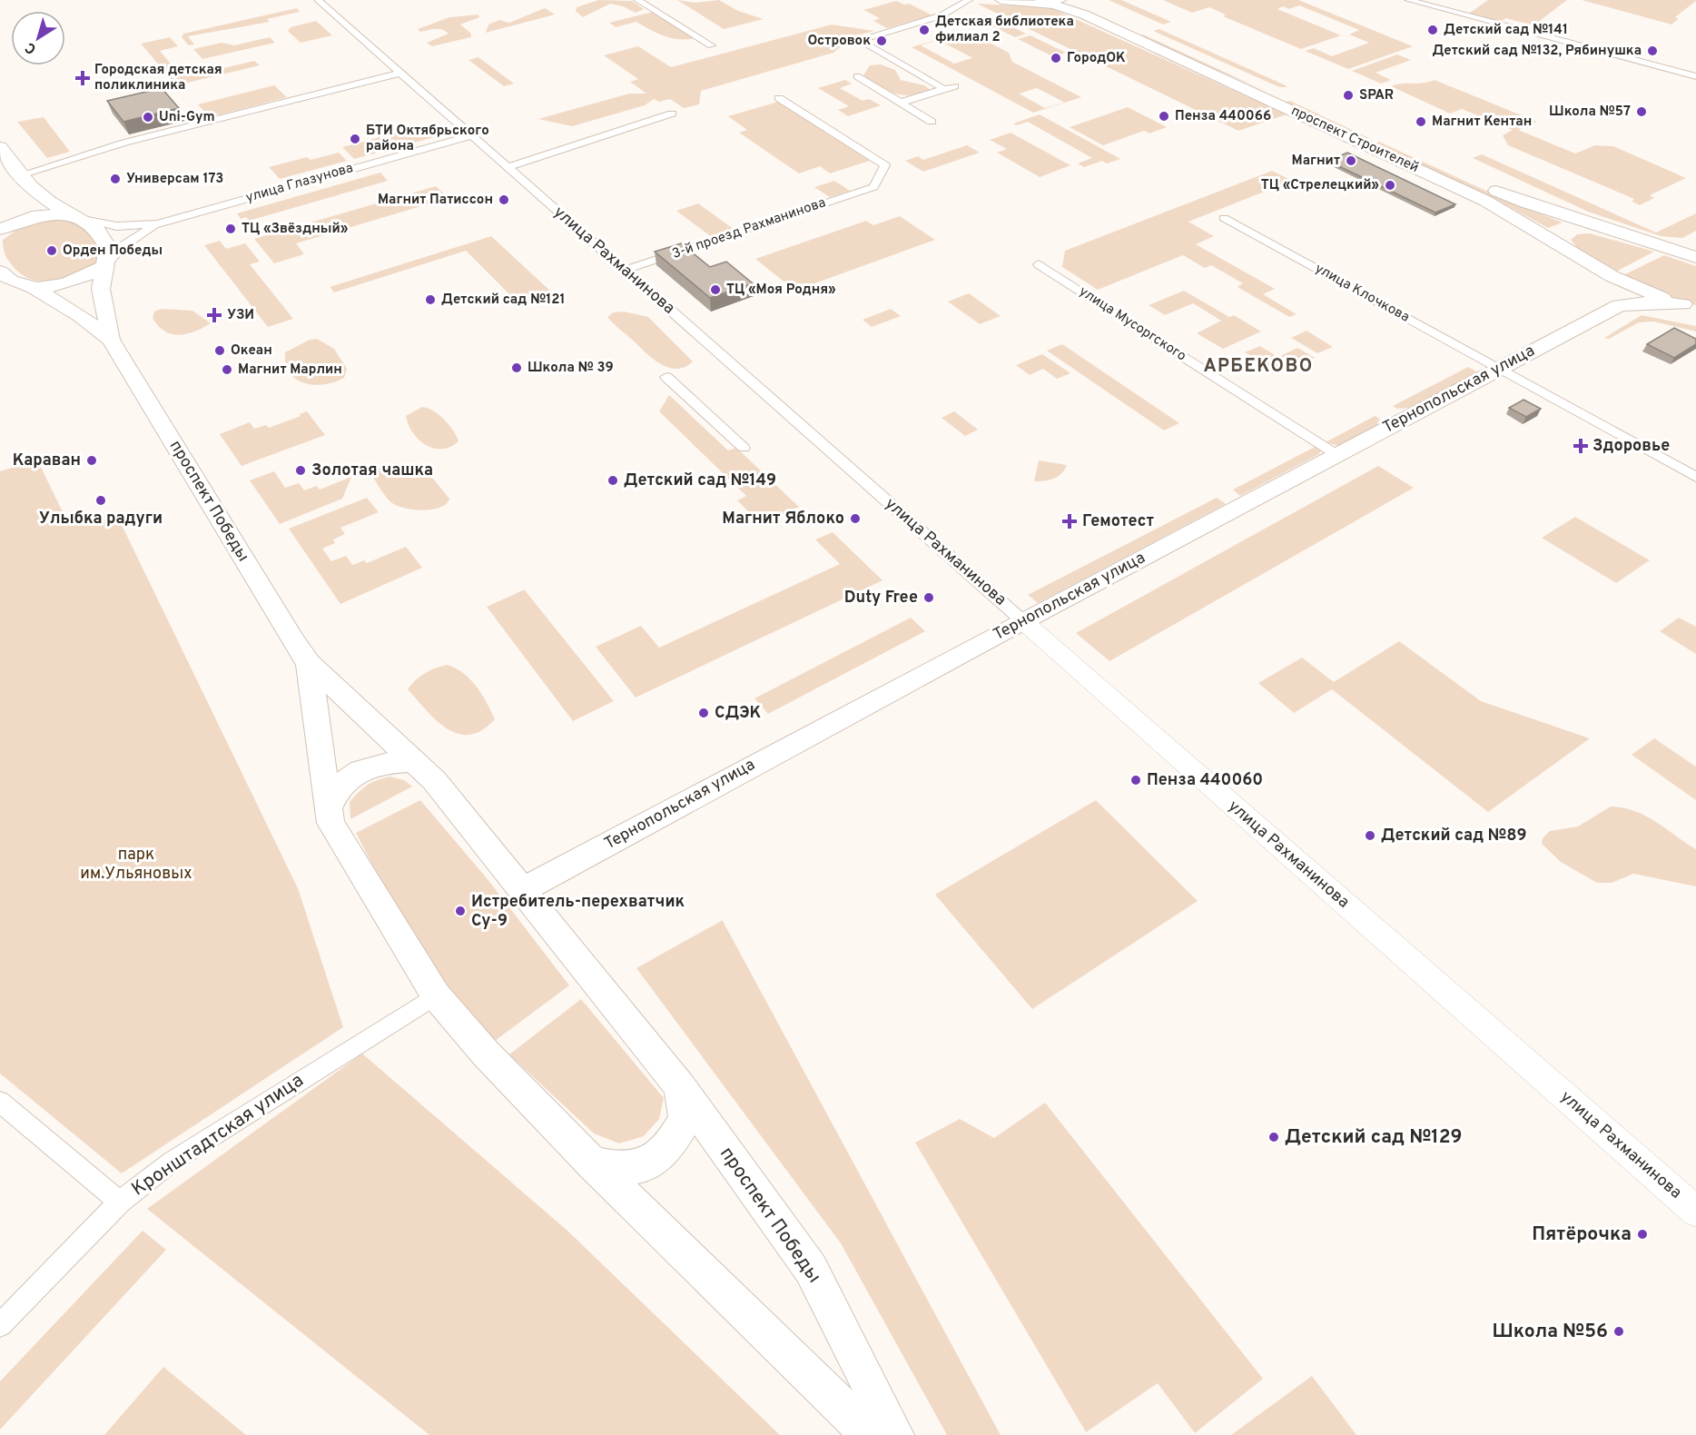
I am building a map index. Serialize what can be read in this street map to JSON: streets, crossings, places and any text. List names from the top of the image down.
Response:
{
  "streets": {
    "main road": [
      "проспект Строителей",
      "улица Рахманинова",
      "Тернопольская улица",
      "проспект Победы"
    ],
    "street": [
      "улица Глазунова",
      "3-й проезд Рахманинова",
      "улица Клочкова",
      "улица Мусоргского",
      "Кронштадтская улица"
    ]
  },
  "crossings": [
    ["проспект Строителей", "Тернопольская улица"],
    ["улица Глазунова", "улица Рахманинова"],
    ["улица Глазунова", "проспект Победы"],
    ["3-й проезд Рахманинова", "улица Рахманинова"],
    ["улица Рахманинова", "Тернопольская улица"],
    ["улица Клочкова", "Тернопольская улица"],
    ["улица Мусоргского", "Тернопольская улица"],
    ["Тернопольская улица", "проспект Победы"],
    ["проспект Победы", "Кронштадтская улица"]
  ],
  "districts": ["АРБЕКОВО"],
  "parks": ["парк им.Ульяновых"],
  "places": {
    "other": [
      "Детская библиотека филиал 2",
      "Детский сад №141",
      "Островок",
      "Детский сад №132, Рябинушка",
      "ГородОК",
      "SPAR",
      "Школа №57",
      "Пенза 440066",
      "Uni-Gym",
      "Магнит Кентан",
      "БТИ Октябрьского района",
      "Магнит",
      "Универсам 173",
      "ТЦ «Стрелецкий»",
      "Магнит Патиссон",
      "ТЦ «Звёздный»",
      "Орден Победы",
      "ТЦ «Моя Родня»",
      "Детский сад №121",
      "Океан",
      "Школа № 39",
      "Магнит Марлин",
      "Караван",
      "Золотая чашка",
      "Детский сад №149",
      "Улыбка радуги",
      "Магнит Яблоко",
      "Duty Free",
      "СДЭК",
      "Пенза 440060",
      "Детский сад №89",
      "Истребитель-перехватчик Су-9",
      "Детский сад №129",
      "Пятёрочка",
      "Школа №56"
    ],
    "health": [
      "Городская детская поликлиника",
      "УЗИ",
      "Здоровье",
      "Гемотест"
    ]
  },
  "north": "bottom left"
}
